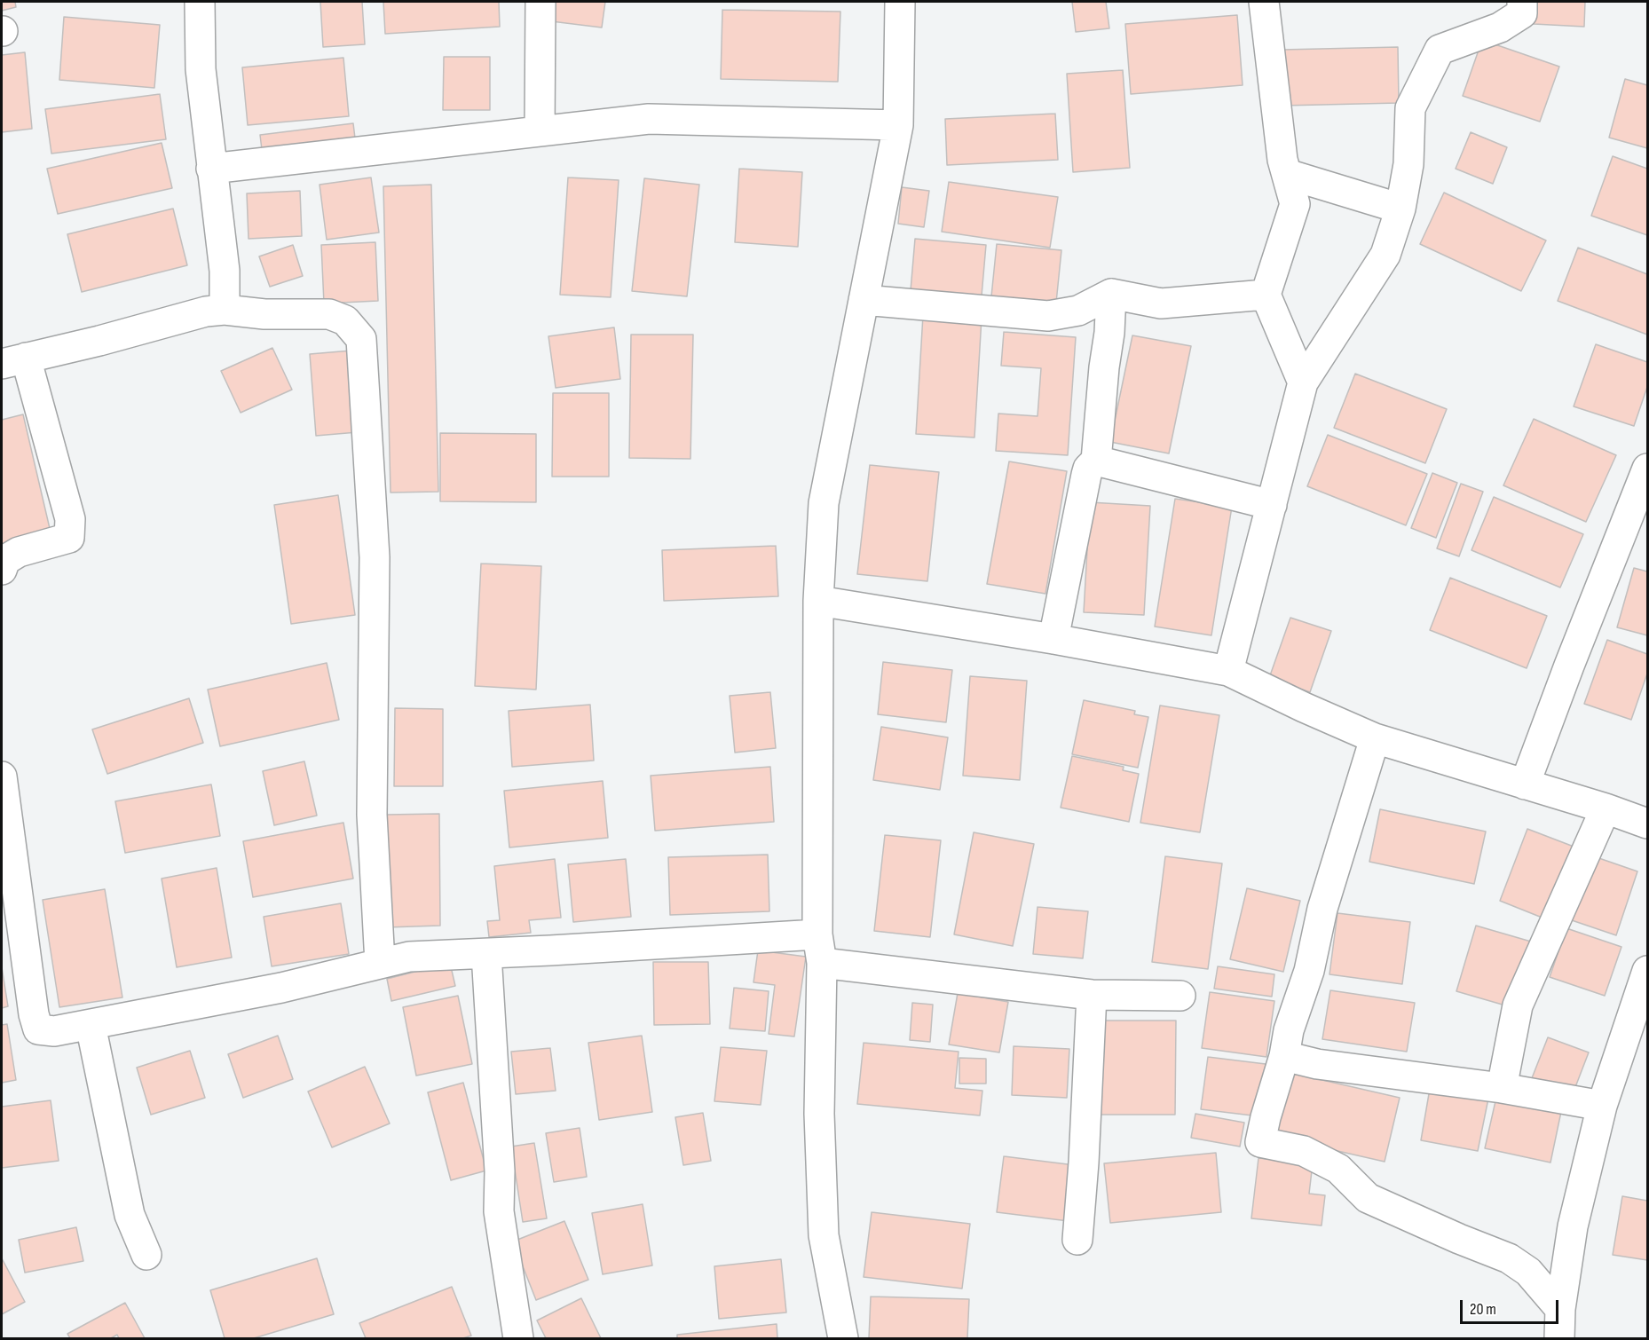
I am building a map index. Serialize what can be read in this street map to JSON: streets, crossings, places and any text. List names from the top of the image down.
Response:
{
  "scale_bar": "20 m"
}
